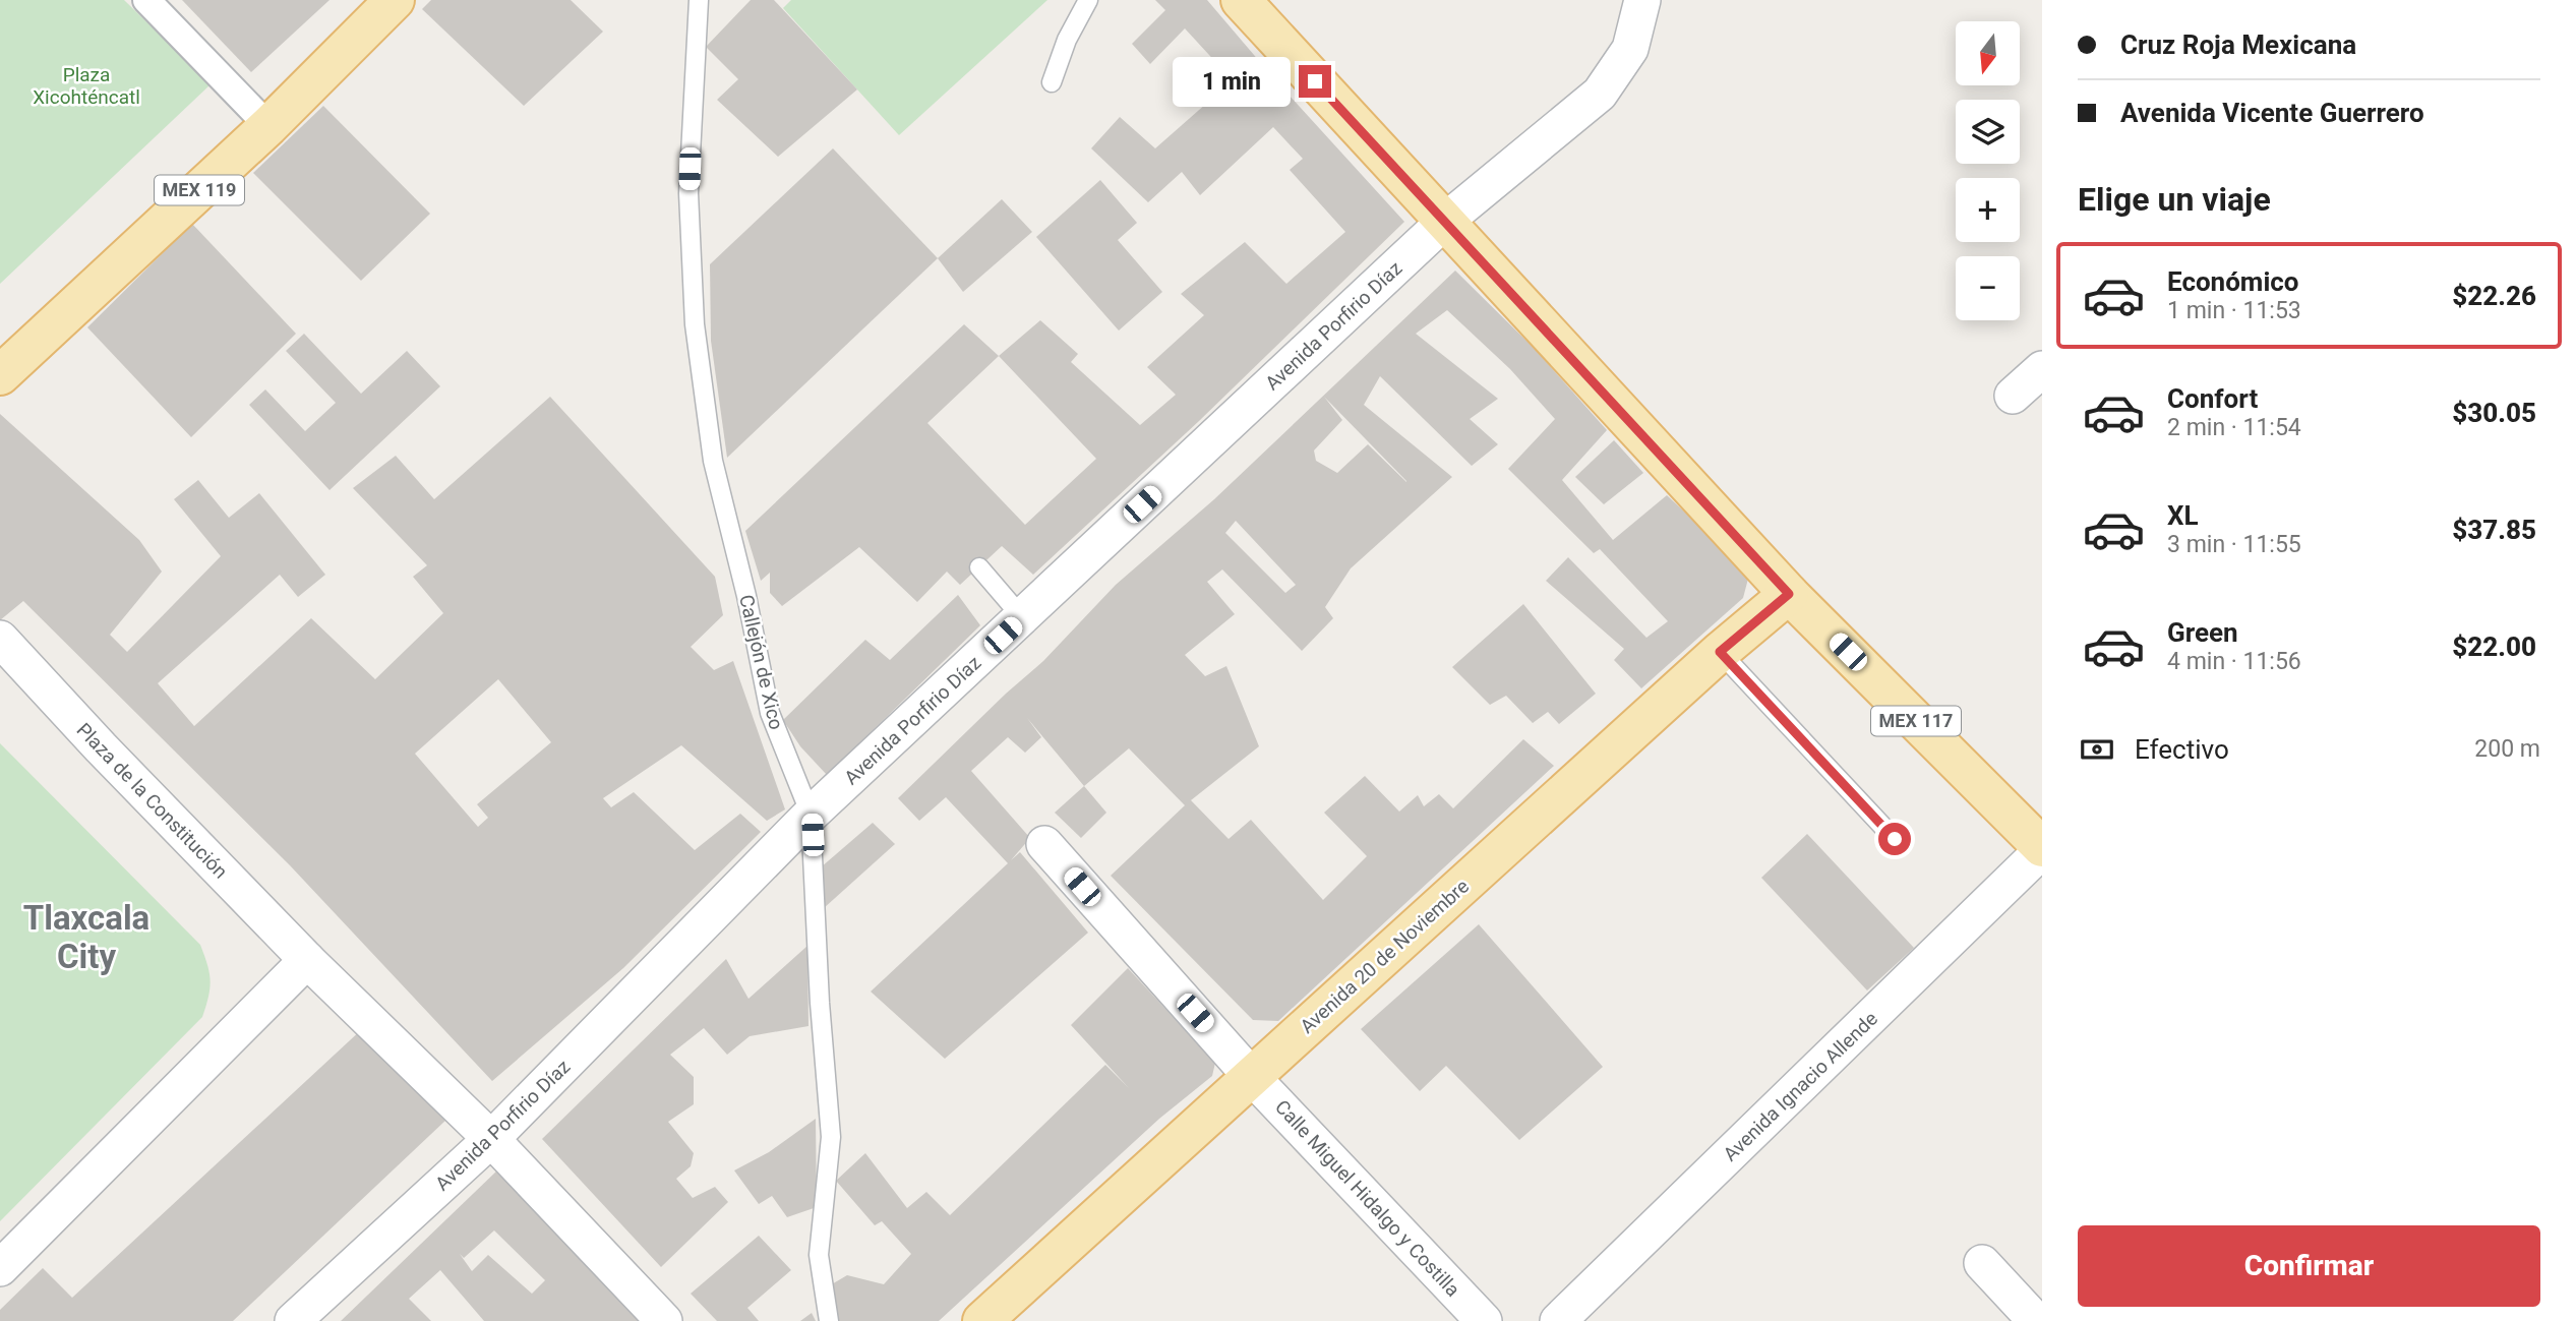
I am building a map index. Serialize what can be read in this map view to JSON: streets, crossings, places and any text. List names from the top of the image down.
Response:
{
  "streets": {
    "main road": ["MEX 119", "MEX 117", "Avenida 20 de Noviembre"],
    "street": [
      "Avenida Porfirio Díaz",
      "Plaza de la Constitución",
      "Avenida Ignacio Allende",
      "Calle Miguel Hidalgo y Costilla"
    ],
    "lane": ["Callejón de Xico"]
  },
  "crossings": [
    ["Avenida Porfirio Díaz", "Callejón de Xico"],
    ["Avenida Porfirio Díaz", "Plaza de la Constitución"],
    ["MEX 117", "Avenida 20 de Noviembre"],
    ["MEX 117", "Avenida Ignacio Allende"],
    ["Avenida 20 de Noviembre", "Calle Miguel Hidalgo y Costilla"]
  ],
  "districts": ["Tlaxcala City"],
  "parks": ["Plaza Xicohténcatl"],
  "north": "bottom",
  "page": {
    "banner": ["Cruz Roja Mexicana", "Avenida Vicente Guerrero"],
    "map_buttons": ["+", "−"],
    "bubble": "1 min",
    "heading": "Elige un viaje",
    "list": [
      {
        "name": "Económico",
        "note": "1 min · 11:53",
        "value": "$22.26"
      },
      {
        "name": "Confort",
        "note": "2 min · 11:54",
        "value": "$30.05"
      },
      {
        "name": "XL",
        "note": "3 min · 11:55",
        "value": "$37.85"
      },
      {
        "name": "Green",
        "note": "4 min · 11:56",
        "value": "$22.00"
      }
    ],
    "pay": ["Efectivo", "200 m"],
    "buttons": "Confirmar"
  }
}
